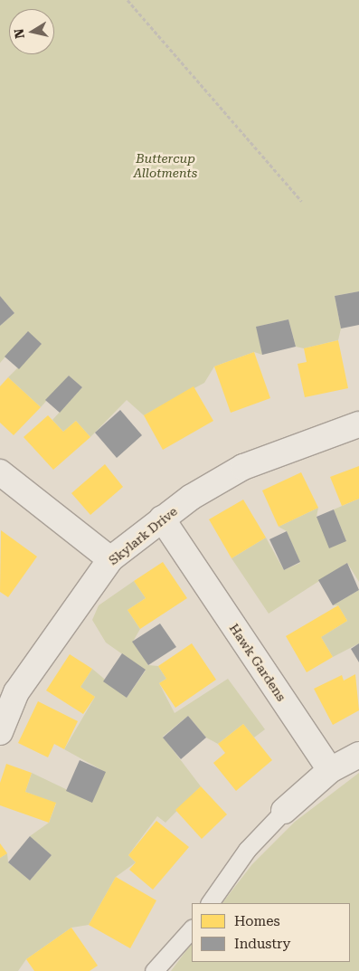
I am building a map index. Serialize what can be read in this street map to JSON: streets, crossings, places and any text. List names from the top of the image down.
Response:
{
  "streets": {
    "street": ["Skylark Drive", "Hawk Gardens"]
  },
  "crossings": [
    ["Skylark Drive", "Hawk Gardens"]
  ],
  "parks": ["Buttercup Allotments"],
  "legend": ["Homes", "Industry"],
  "north": "left"
}
